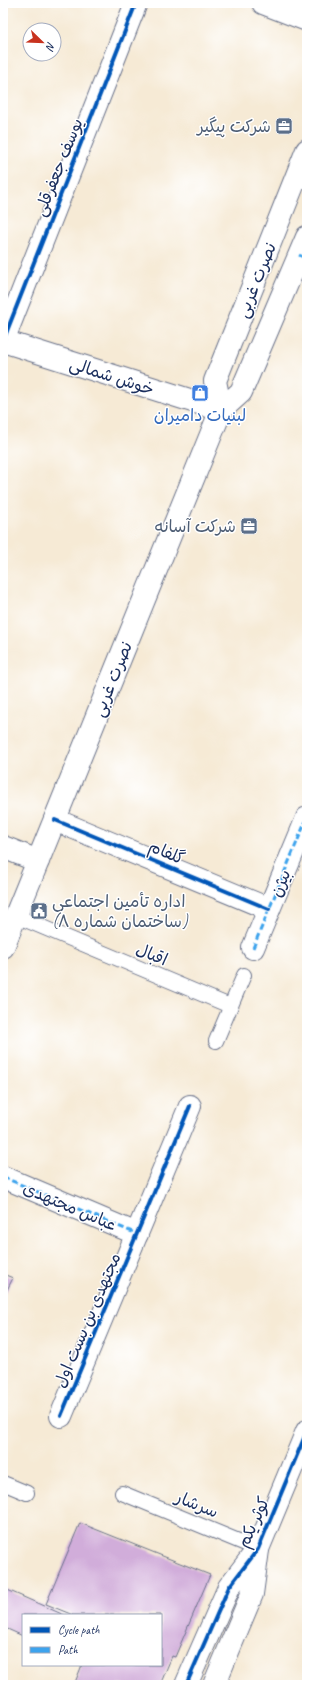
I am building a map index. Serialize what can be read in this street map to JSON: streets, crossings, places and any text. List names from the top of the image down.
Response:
{
  "streets": {
    "street": [
      "یوسف جعفرقلی",
      "نصرت غربی",
      "خوش شمالی",
      "گلفام",
      "بیژن",
      "عباس مجتهدی",
      "مجتهدی بن بست اول",
      "کوثر یکم"
    ],
    "lane": ["اقبال", "سرشار"]
  },
  "crossings": [
    ["یوسف جعفرقلی", "خوش شمالی"],
    ["نصرت غربی", "خوش شمالی"],
    ["نصرت غربی", "گلفام"],
    ["نصرت غربی", "اقبال"],
    ["گلفام", "بیژن"],
    ["عباس مجتهدی", "مجتهدی بن بست اول"],
    ["سرشار", "کوثر یکم"]
  ],
  "places": {
    "office": ["شرکت پیگیر", "شرکت آسانه"],
    "shop": ["لبنیات دامیران"],
    "public building": ["اداره تأمین اجتماعی (ساختمان شماره ۸)"]
  },
  "legend": ["Cycle path", "Path"],
  "north": "bottom right"
}
